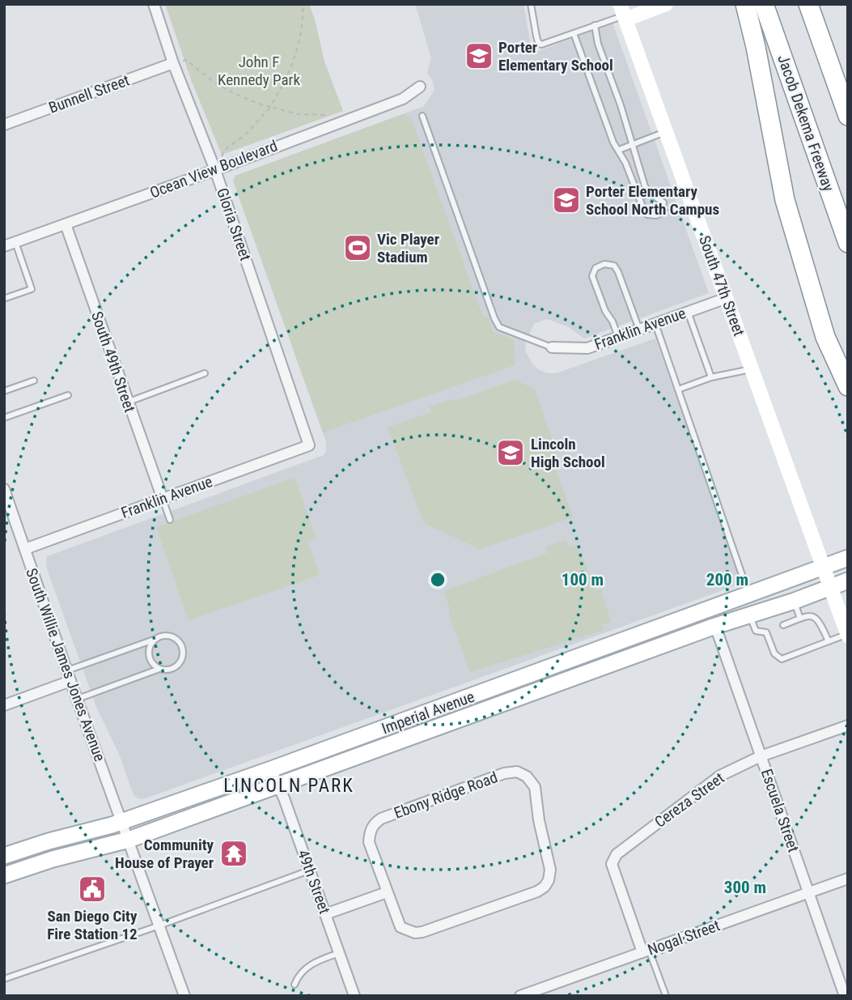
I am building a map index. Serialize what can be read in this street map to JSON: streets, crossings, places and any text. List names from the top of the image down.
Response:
{
  "streets": {
    "highway": ["Jacob Dekema Freeway"],
    "main road": ["South 47th Street", "Imperial Avenue"],
    "street": [
      "Bunnell Street",
      "Ocean View Boulevard",
      "Gloria Street",
      "Franklin Avenue",
      "South 49th Street",
      "South Willie James Jones Avenue",
      "Ebony Ridge Road",
      "Cereza Street",
      "Escuela Street",
      "49th Street",
      "Nogal Street"
    ]
  },
  "crossings": [
    ["Bunnell Street", "Gloria Street"],
    ["Ocean View Boulevard", "Gloria Street"],
    ["Ocean View Boulevard", "South 49th Street"],
    ["Gloria Street", "Franklin Avenue"],
    ["South 47th Street", "Franklin Avenue"],
    ["South 47th Street", "Imperial Avenue"],
    ["Franklin Avenue", "South 49th Street"],
    ["Franklin Avenue", "South Willie James Jones Avenue"],
    ["South Willie James Jones Avenue", "Imperial Avenue"],
    ["Imperial Avenue", "Escuela Street"],
    ["Imperial Avenue", "49th Street"],
    ["Cereza Street", "Escuela Street"],
    ["Cereza Street", "Nogal Street"],
    ["Escuela Street", "Nogal Street"]
  ],
  "districts": ["LINCOLN PARK"],
  "parks": ["John F Kennedy Park"],
  "places": {
    "school or university": ["Porter Elementary School", "Porter Elementary School North Campus", "Lincoln High School"],
    "sports": ["Vic Player Stadium"],
    "temple": ["Community House of Prayer"],
    "public building": ["San Diego City Fire Station 12"]
  },
  "rings": ["100 m", "200 m", "300 m"]
}
